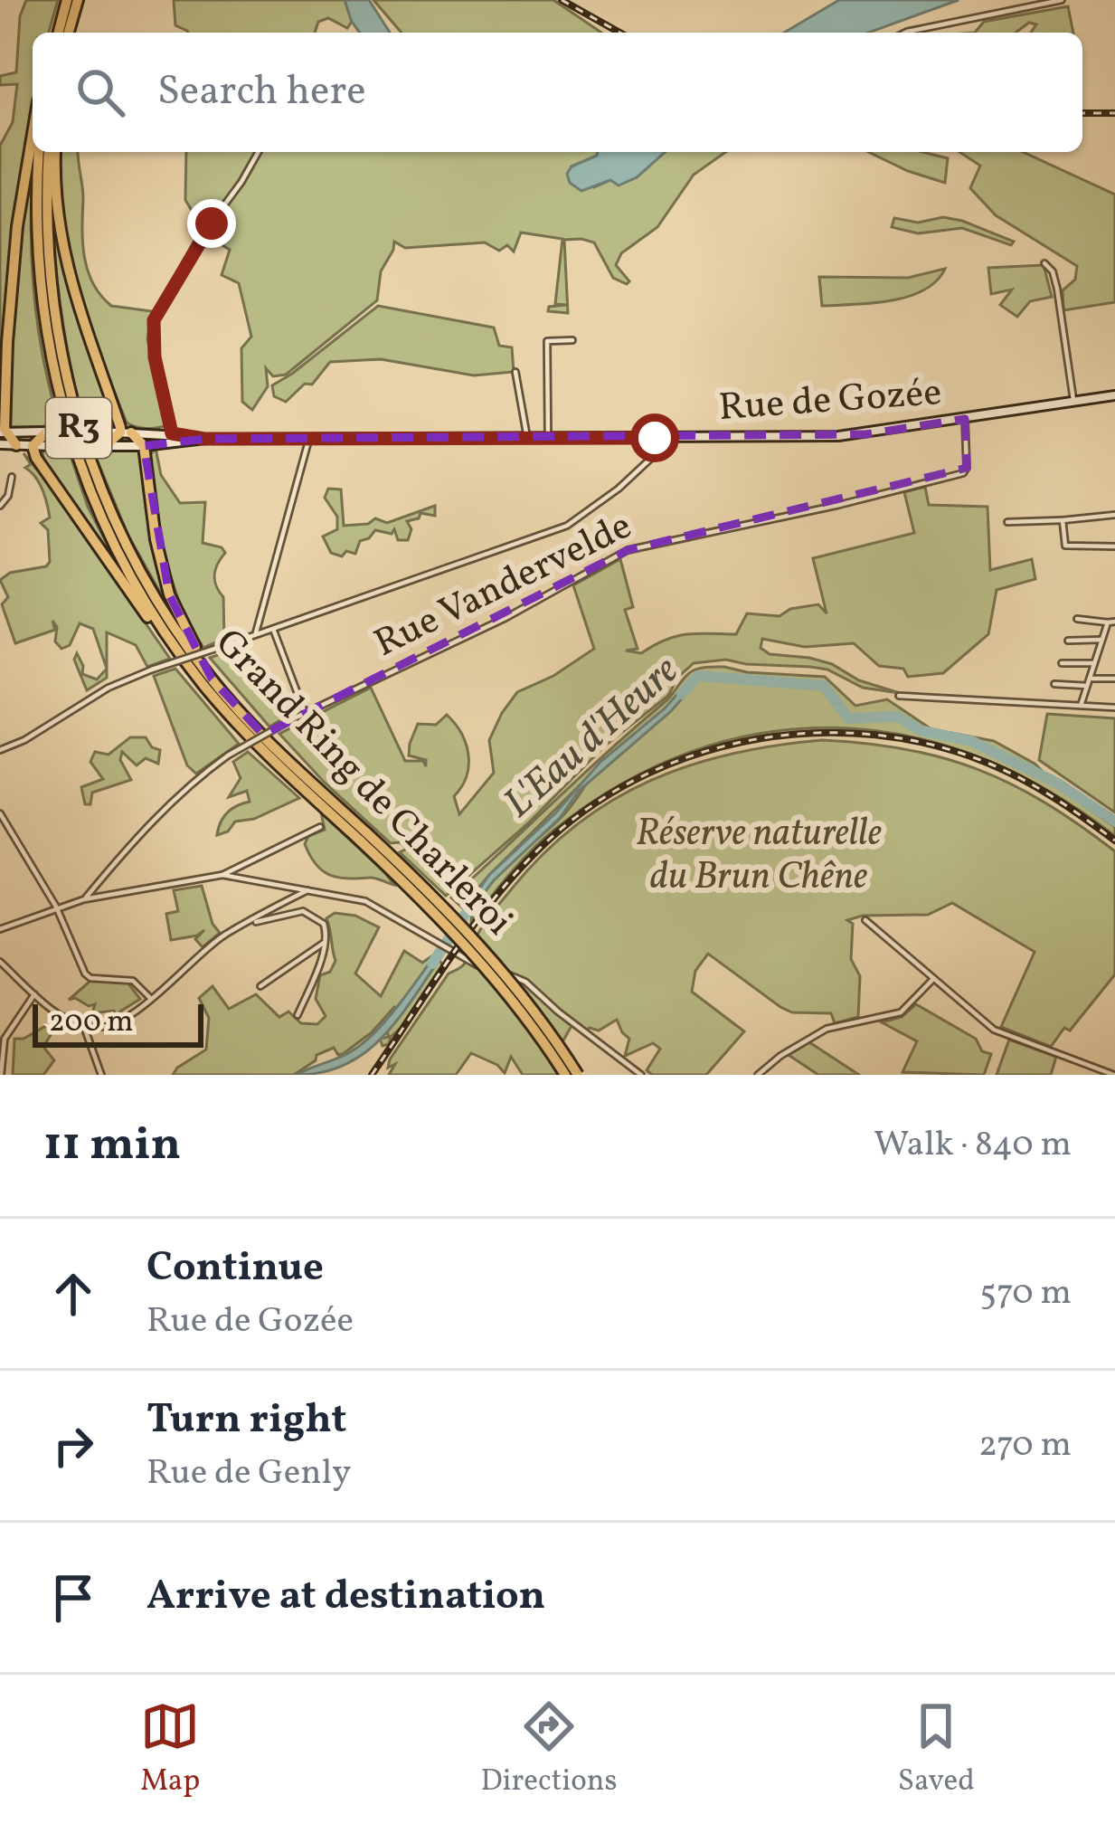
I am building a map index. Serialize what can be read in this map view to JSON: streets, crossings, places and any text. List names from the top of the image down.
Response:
{
  "streets": {
    "highway": ["R3", "Grand Ring de Charleroi"],
    "main road": ["Rue de Gozée"],
    "street": ["Rue Vandervelde"]
  },
  "crossings": [
    ["Rue de Gozée", "Rue Vandervelde"]
  ],
  "water": ["L'Eau d'Heure"],
  "parks": ["Réserve naturelle du Brun Chêne"],
  "scale_bar": "200 m",
  "page": {
    "search": "Search here",
    "scale": "200 m",
    "heading": ["11 min", "Walk · 840 m"],
    "list": [
      ["Continue", "Rue de Gozée", "570 m"],
      ["Turn right", "Rue de Genly", "270 m"],
      "Arrive at destination"
    ],
    "nav": ["Map", "Directions", "Saved"]
  }
}
